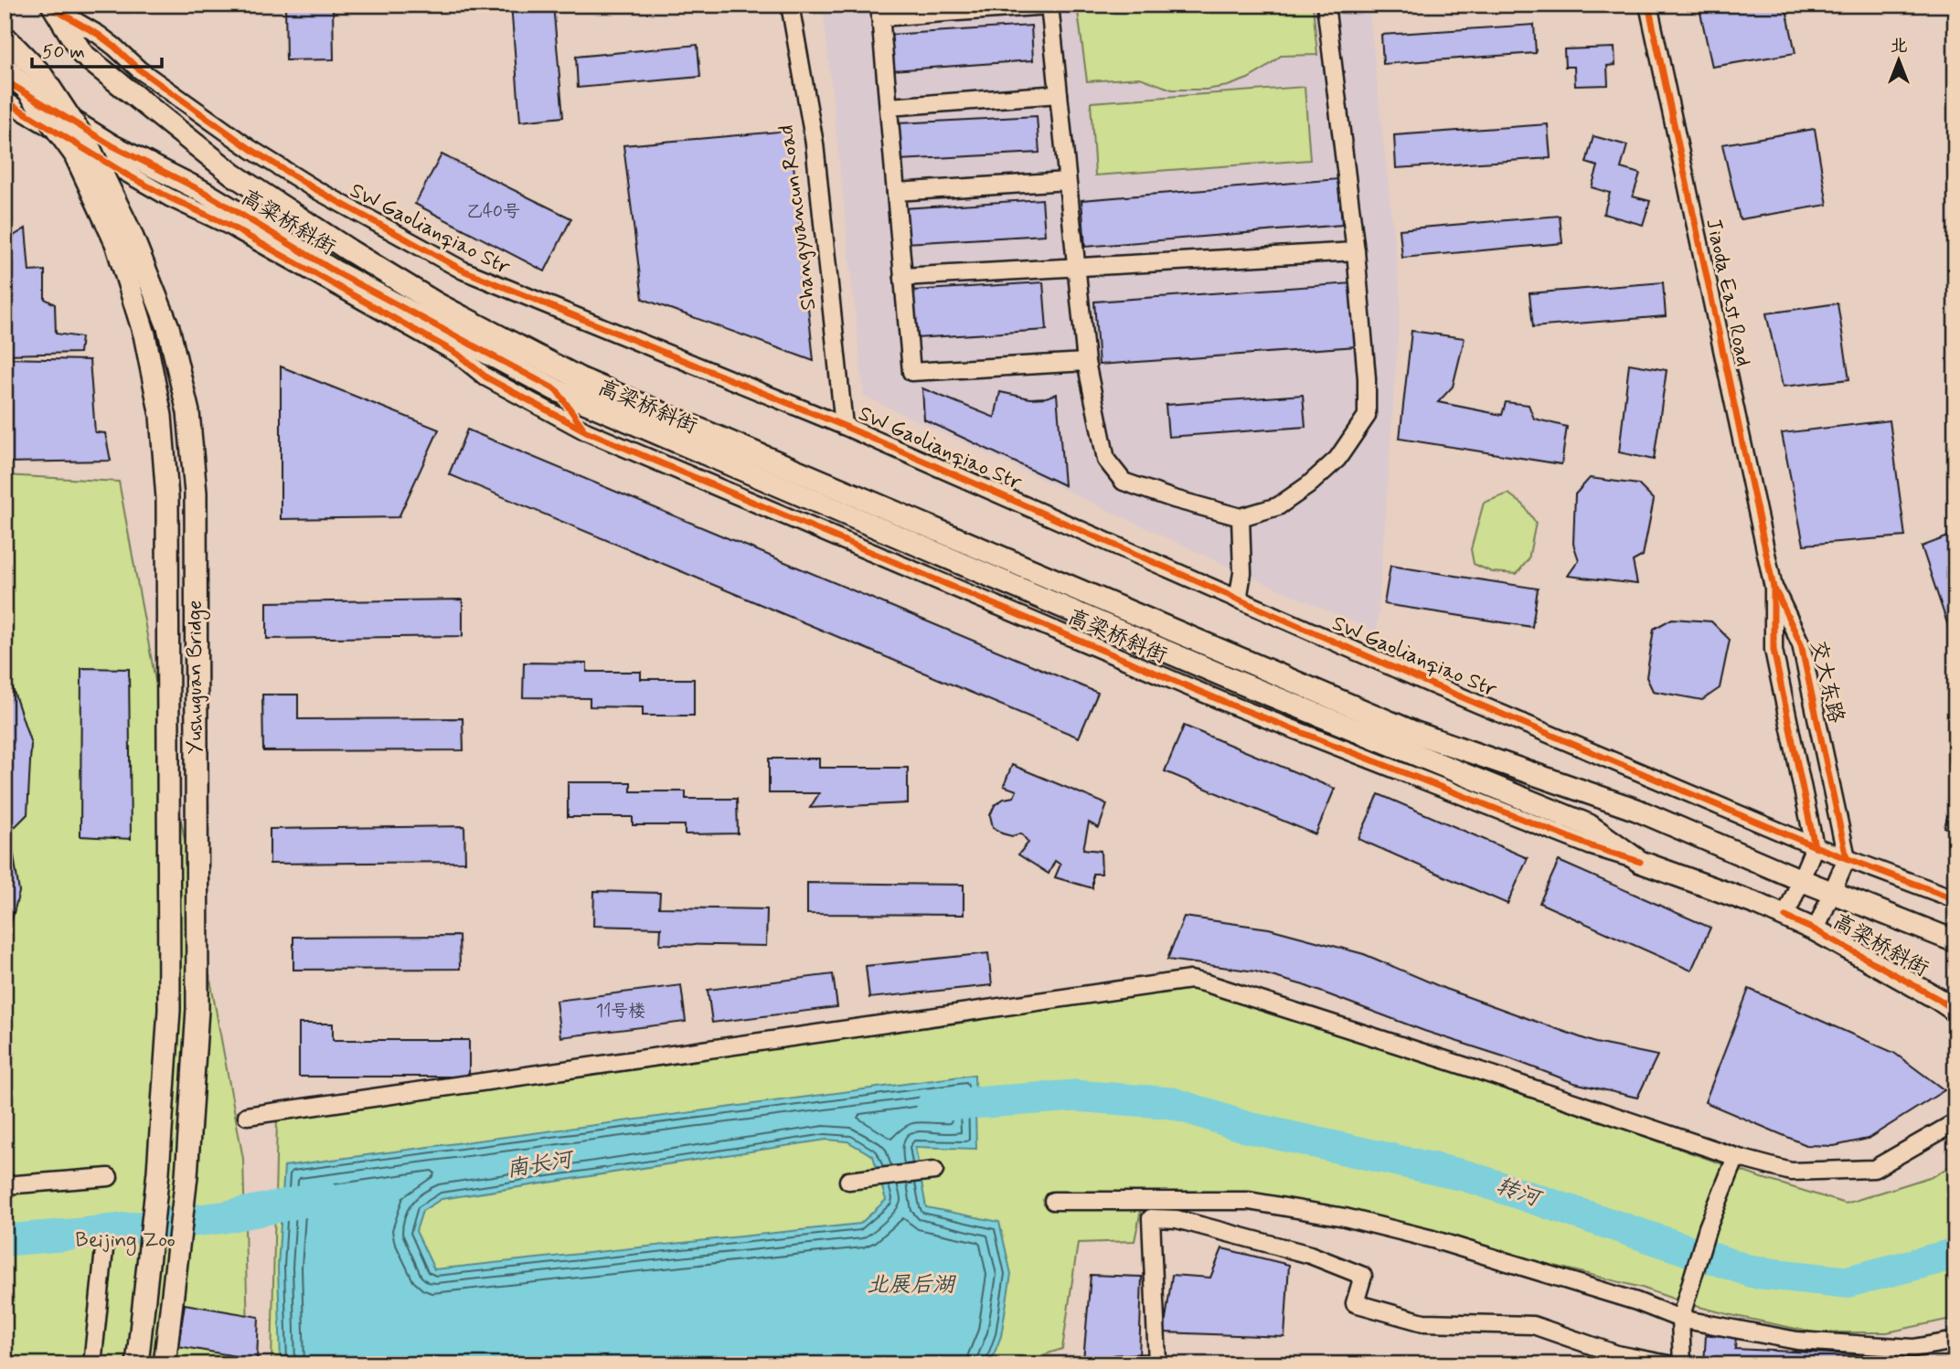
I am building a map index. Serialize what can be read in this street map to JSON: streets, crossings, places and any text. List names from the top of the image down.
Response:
{
  "streets": {
    "main road": ["高粱桥斜街", "高梁桥斜街", "Yushuguan Bridge"],
    "street": [
      "Shangyuancun Road",
      "SW Gaolianqiao Str",
      "Jiaoda East Road",
      "交大东路"
    ]
  },
  "crossings": [
    ["Shangyuancun Road", "SW Gaolianqiao Str"],
    ["高粱桥斜街", "SW Gaolianqiao Str"],
    ["高粱桥斜街", "高梁桥斜街"],
    ["SW Gaolianqiao Str", "交大东路"],
    ["Jiaoda East Road", "交大东路"]
  ],
  "water": ["南长河", "转河", "北展后湖"],
  "parks": ["Beijing Zoo"],
  "house_numbers": ["乙40号", "11号楼"],
  "scale_bar": "50 m",
  "north": "top"
}
